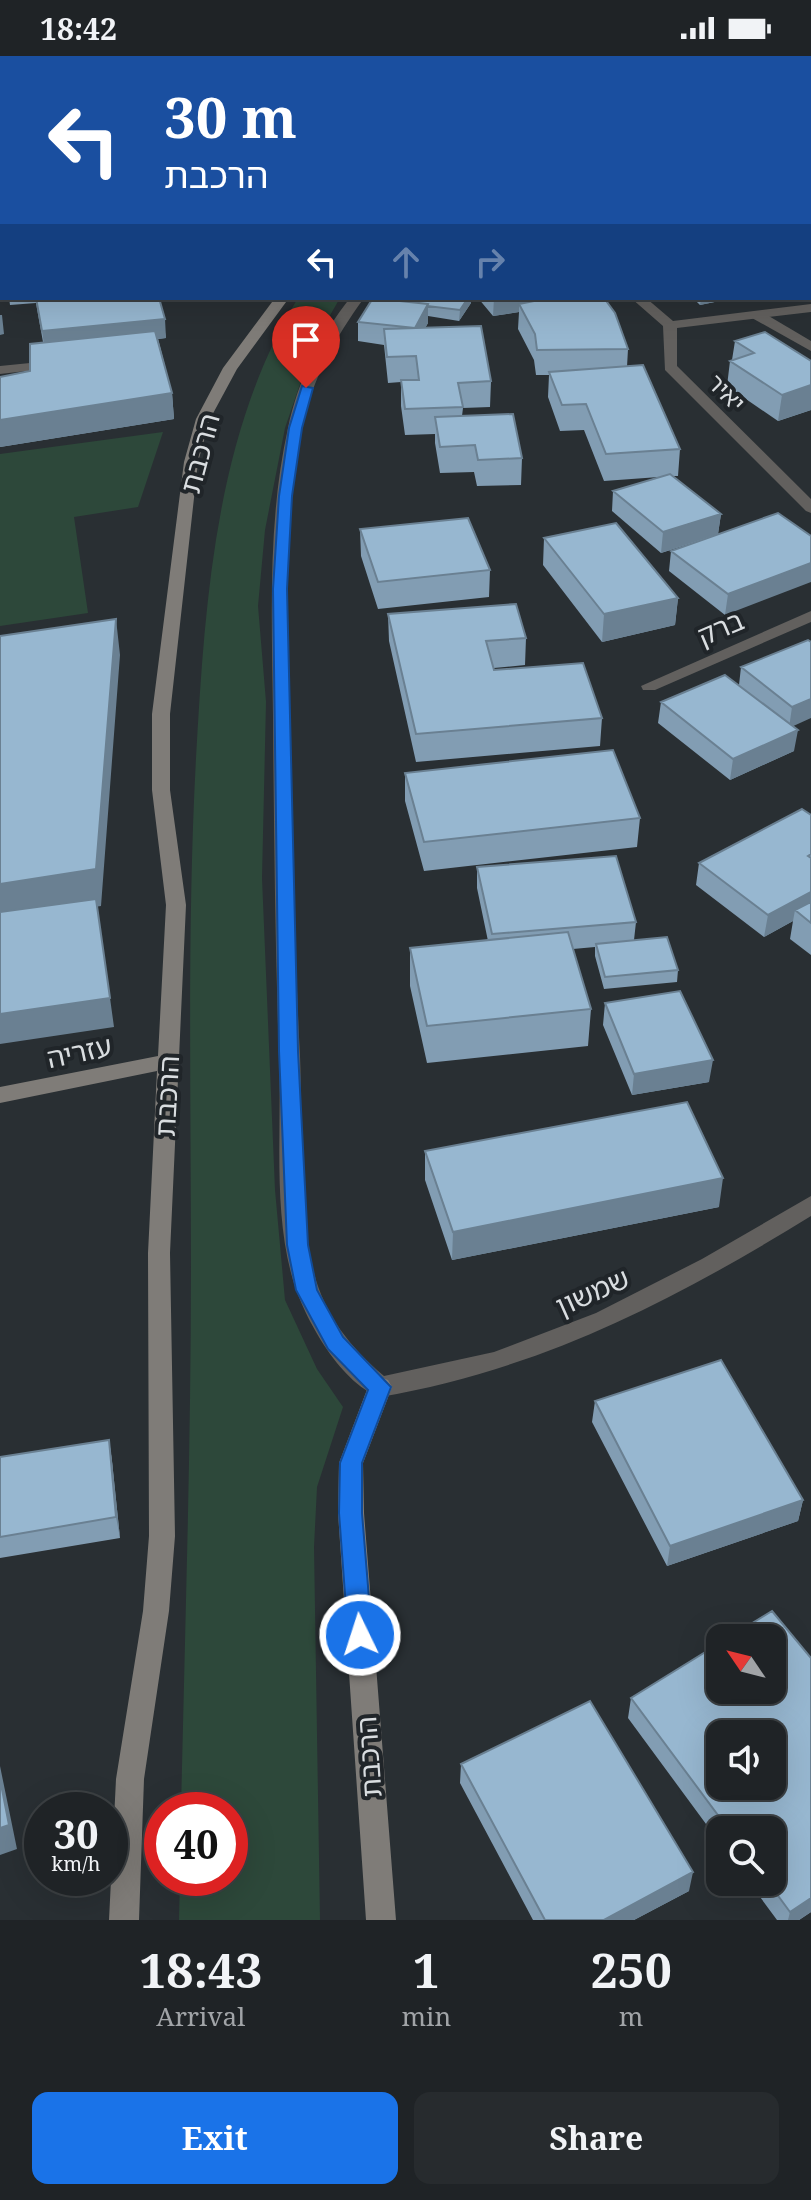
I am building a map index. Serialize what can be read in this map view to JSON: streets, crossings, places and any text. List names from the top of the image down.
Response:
{
  "streets": {
    "street": [
      "יאיר",
      "הרכבת",
      "ברק",
      "עזריה",
      "שמשון"
    ]
  },
  "crossings": [
    ["הרכבת", "עזריה"],
    ["הרכבת", "שמשון"]
  ],
  "north": "top left",
  "page": {
    "status": "18:42",
    "turn": ["30 m", "הרכבת"],
    "speed": "30 km/h",
    "limit": "40",
    "eta": [
      "18:43",
      "Arrival",
      "1",
      "min",
      "250",
      "m"
    ],
    "buttons": ["Exit", "Share"]
  }
}
